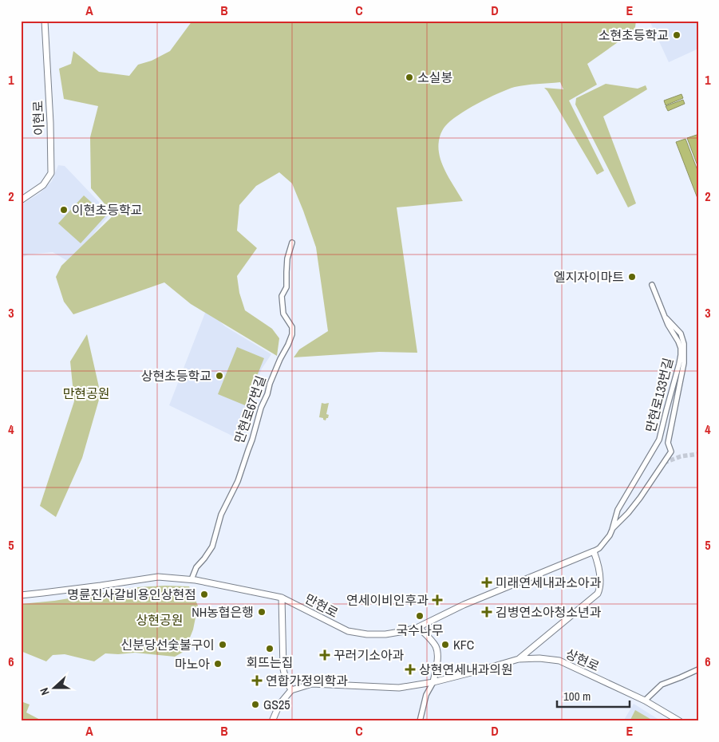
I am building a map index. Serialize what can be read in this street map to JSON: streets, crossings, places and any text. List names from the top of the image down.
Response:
{
  "streets": {
    "street": [
      "이현로",
      "만현로133번길",
      "만현로67번길",
      "만현로",
      "상현로"
    ]
  },
  "crossings": [
    ["만현로133번길", "만현로"],
    ["만현로67번길", "만현로"]
  ],
  "parks": ["만현공원", "상현공원"],
  "places": {
    "other": [
      "소현초등학교",
      "소실봉",
      "이현초등학교",
      "엘지자이마트",
      "상현초등학교",
      "명륜진사갈비용인상현점",
      "NH농협은행",
      "국수나무",
      "신분당선숯불구이",
      "KFC",
      "회뜨는집",
      "마노아",
      "GS25"
    ],
    "health": [
      "미래연세내과소아과",
      "연세이비인후과",
      "김병연소아청소년과",
      "꾸러기소아과",
      "상현연세내과의원",
      "연합가정의학과"
    ]
  },
  "scale_bar": "100 m",
  "north": "left",
  "grid": {
    "columns": [
      "A",
      "B",
      "C",
      "D",
      "E"
    ],
    "rows": [
      "1",
      "2",
      "3",
      "4",
      "5",
      "6"
    ]
  }
}
